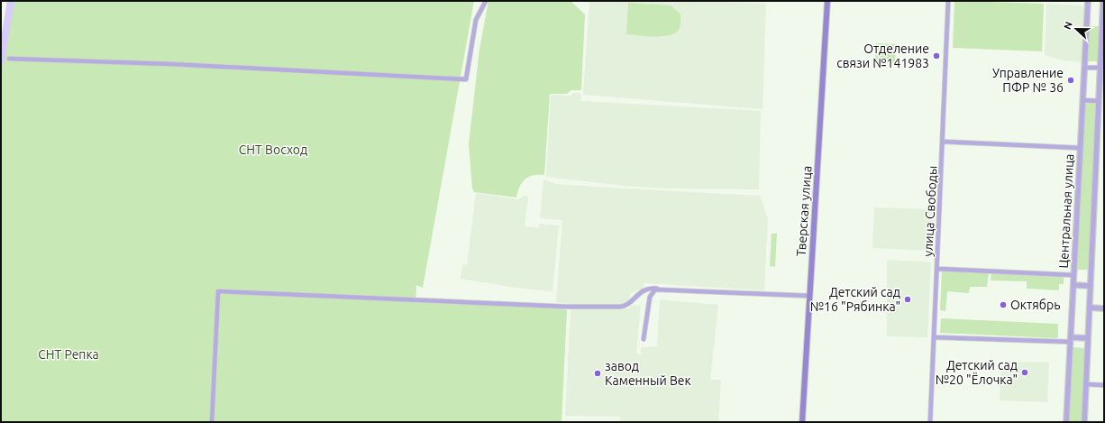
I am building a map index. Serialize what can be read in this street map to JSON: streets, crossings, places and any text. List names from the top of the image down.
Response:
{
  "streets": {
    "main road": ["Тверская улица"],
    "street": ["улица Свободы", "Центральная улица"]
  },
  "parks": ["СНТ Восход", "СНТ Репка"],
  "places": [
    "Отделение связи №141983",
    "Управление ПФР № 36",
    "Детский сад №16 \"Рябинка\"",
    "Октябрь",
    "Детский сад №20 \"Ёлочка\"",
    "завод Каменный Век"
  ],
  "north": "left"
}
